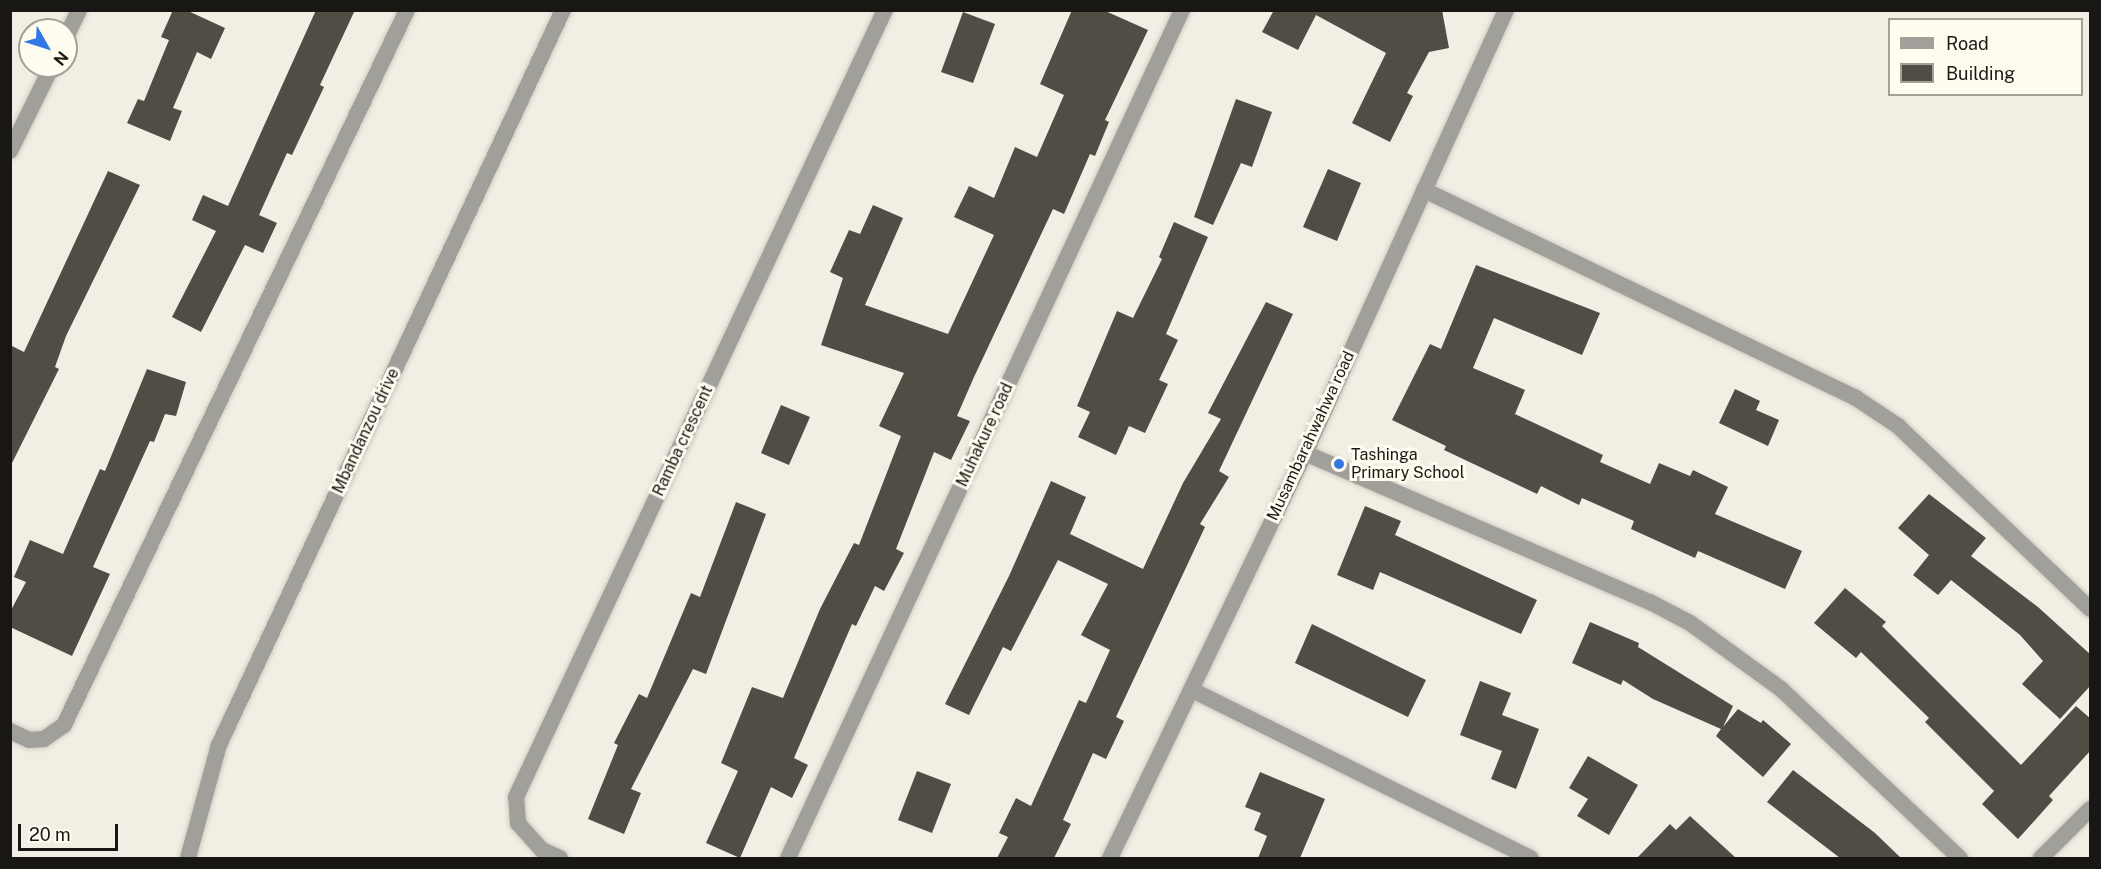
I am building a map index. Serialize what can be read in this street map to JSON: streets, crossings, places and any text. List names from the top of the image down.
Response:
{
  "streets": {
    "street": [
      "Mbandanzou drive",
      "Muhakure road",
      "Musambarahwahwa road",
      "Ramba crescent"
    ]
  },
  "places": ["Tashinga Primary School"],
  "legend": ["Road", "Building"],
  "scale_bar": "20 m",
  "north": "bottom right"
}
